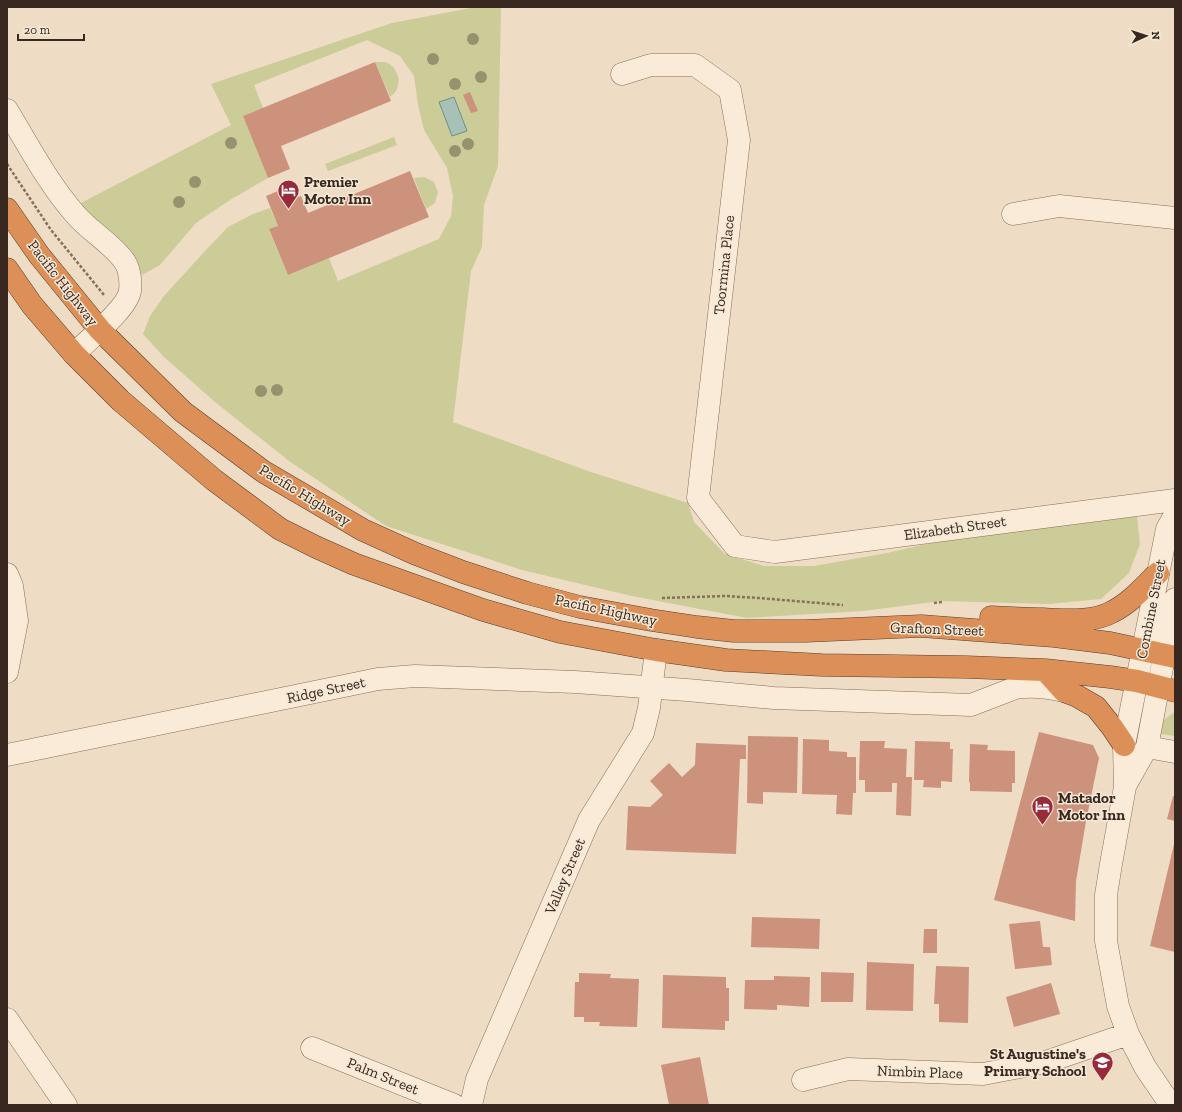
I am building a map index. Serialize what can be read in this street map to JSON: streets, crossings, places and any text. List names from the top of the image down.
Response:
{
  "streets": {
    "highway": ["Pacific Highway", "Grafton Street"],
    "street": [
      "Toormina Place",
      "Elizabeth Street",
      "Combine Street",
      "Ridge Street",
      "Valley Street",
      "Nimbin Place",
      "Palm Street"
    ]
  },
  "crossings": [
    ["Toormina Place", "Elizabeth Street"],
    ["Pacific Highway", "Grafton Street"],
    ["Pacific Highway", "Valley Street"],
    ["Combine Street", "Grafton Street"],
    ["Ridge Street", "Valley Street"]
  ],
  "places": {
    "hotel": ["Premier Motor Inn", "Matador Motor Inn"],
    "school or university": ["St Augustine's Primary School"]
  },
  "scale_bar": "20 m",
  "north": "right"
}
